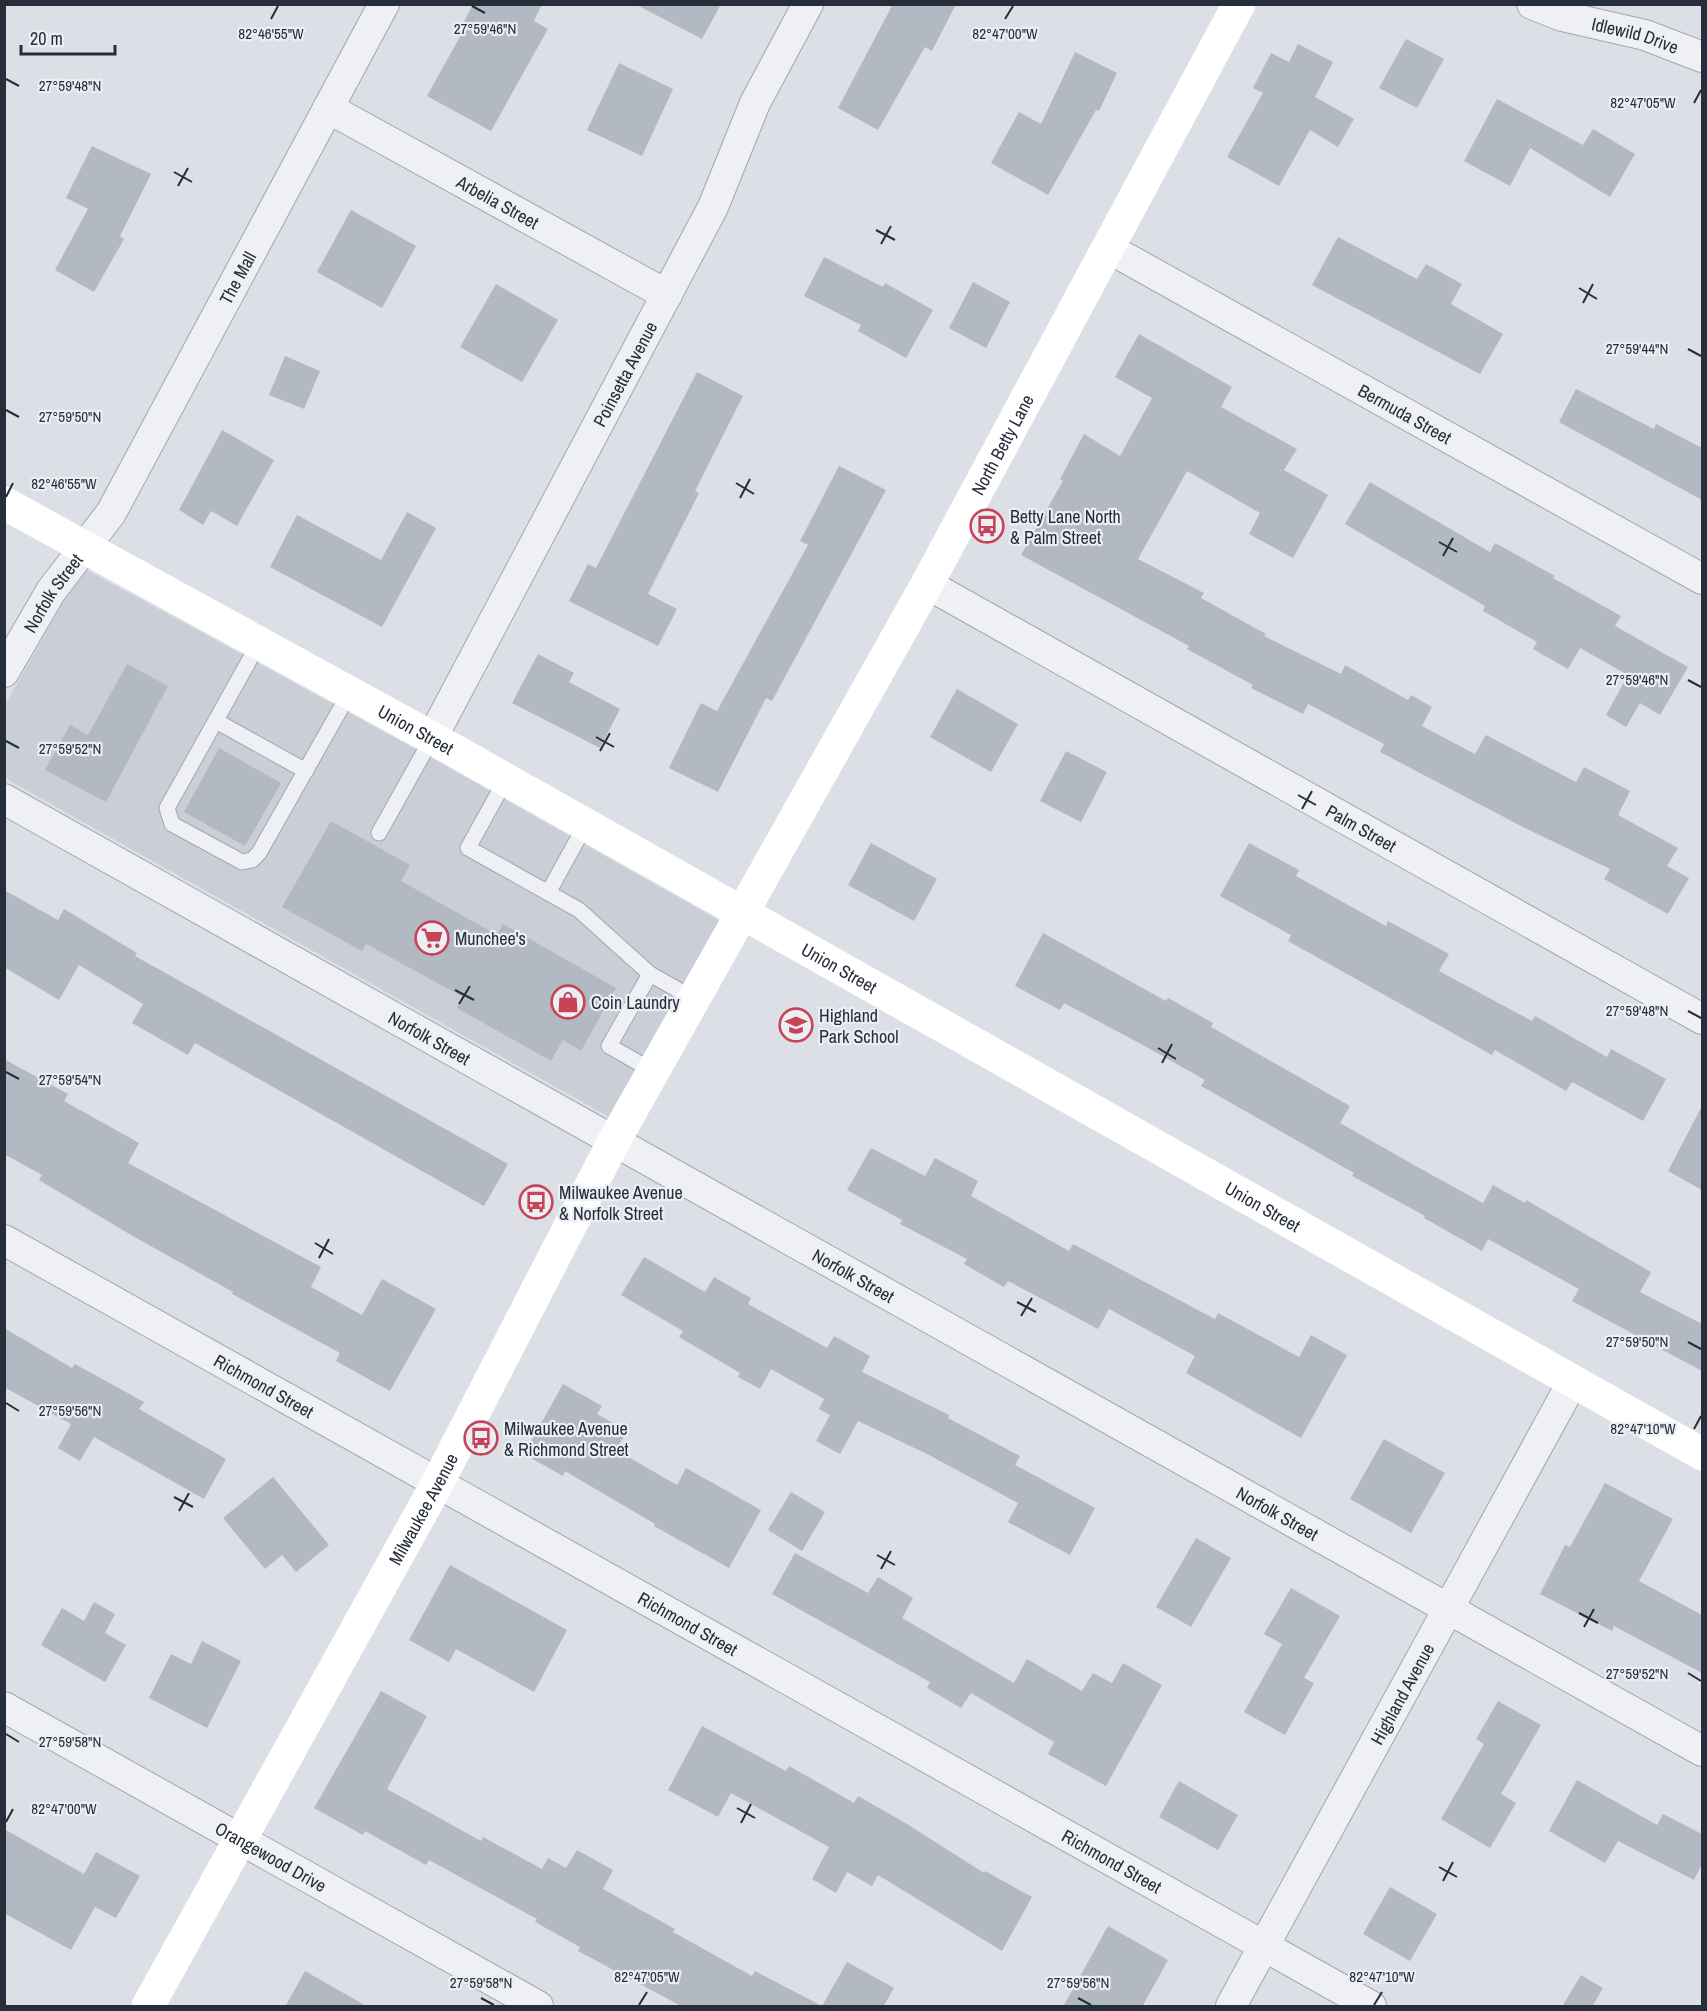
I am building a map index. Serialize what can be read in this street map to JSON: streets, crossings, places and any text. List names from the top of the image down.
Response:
{
  "streets": {
    "street": [
      "Idlewild Drive",
      "Arbelia Street",
      "The Mall",
      "Poinsetta Avenue",
      "Bermuda Street",
      "North Betty Lane",
      "Norfolk Street",
      "Union Street",
      "Palm Street",
      "Richmond Street",
      "Milwaukee Avenue",
      "Highland Avenue",
      "Orangewood Drive"
    ]
  },
  "crossings": [
    ["Arbelia Street", "The Mall"],
    ["Arbelia Street", "Poinsetta Avenue"],
    ["The Mall", "Norfolk Street"],
    ["The Mall", "Union Street"],
    ["Poinsetta Avenue", "Union Street"],
    ["Bermuda Street", "North Betty Lane"],
    ["North Betty Lane", "Union Street"],
    ["North Betty Lane", "Palm Street"],
    ["North Betty Lane", "Milwaukee Avenue"],
    ["Norfolk Street", "Union Street"],
    ["Norfolk Street", "Milwaukee Avenue"],
    ["Norfolk Street", "Highland Avenue"],
    ["Union Street", "Milwaukee Avenue"],
    ["Union Street", "Highland Avenue"],
    ["Richmond Street", "Milwaukee Avenue"],
    ["Richmond Street", "Highland Avenue"],
    ["Milwaukee Avenue", "Orangewood Drive"]
  ],
  "places": {
    "bus stop": ["Betty Lane North & Palm Street", "Milwaukee Avenue & Norfolk Street", "Milwaukee Avenue & Richmond Street"],
    "supermarket": ["Munchee's"],
    "shop": ["Coin Laundry"],
    "school or university": ["Highland Park School"]
  },
  "scale_bar": "20 m",
  "coordinates": [
    "27°59'46\"N",
    "82°46'55\"W",
    "82°47'00\"W",
    "27°59'48\"N",
    "82°47'05\"W",
    "27°59'44\"N",
    "27°59'50\"N",
    "27°59'52\"N",
    "27°59'54\"N",
    "27°59'56\"N",
    "82°47'10\"W",
    "27°59'58\"N"
  ]
}
